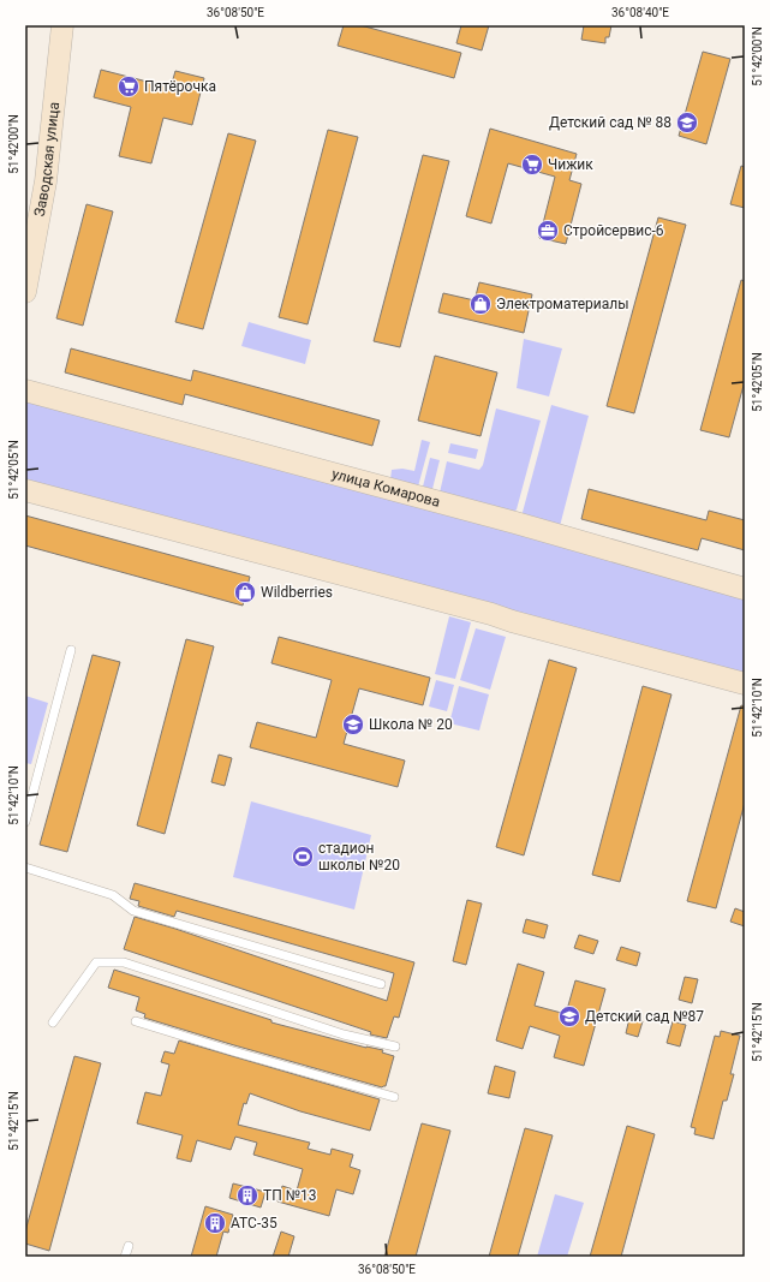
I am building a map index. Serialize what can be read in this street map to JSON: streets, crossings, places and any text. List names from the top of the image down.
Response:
{
  "streets": {
    "street": ["Заводская улица", "улица Комарова"]
  },
  "places": {
    "supermarket": ["Пятёрочка", "Чижик"],
    "school or university": ["Детский сад № 88", "Школа № 20", "Детский сад №87"],
    "office": ["Стройсервис-6"],
    "shop": ["Электроматериалы", "Wildberries"],
    "sports": ["стадион школы №20"],
    "building": ["ТП №13", "АТС-35"]
  },
  "coordinates": [
    "36°08'50\"E",
    "36°08'40\"E",
    "51°42'00\"N",
    "51°42'05\"N",
    "51°42'10\"N",
    "51°42'15\"N"
  ]
}
